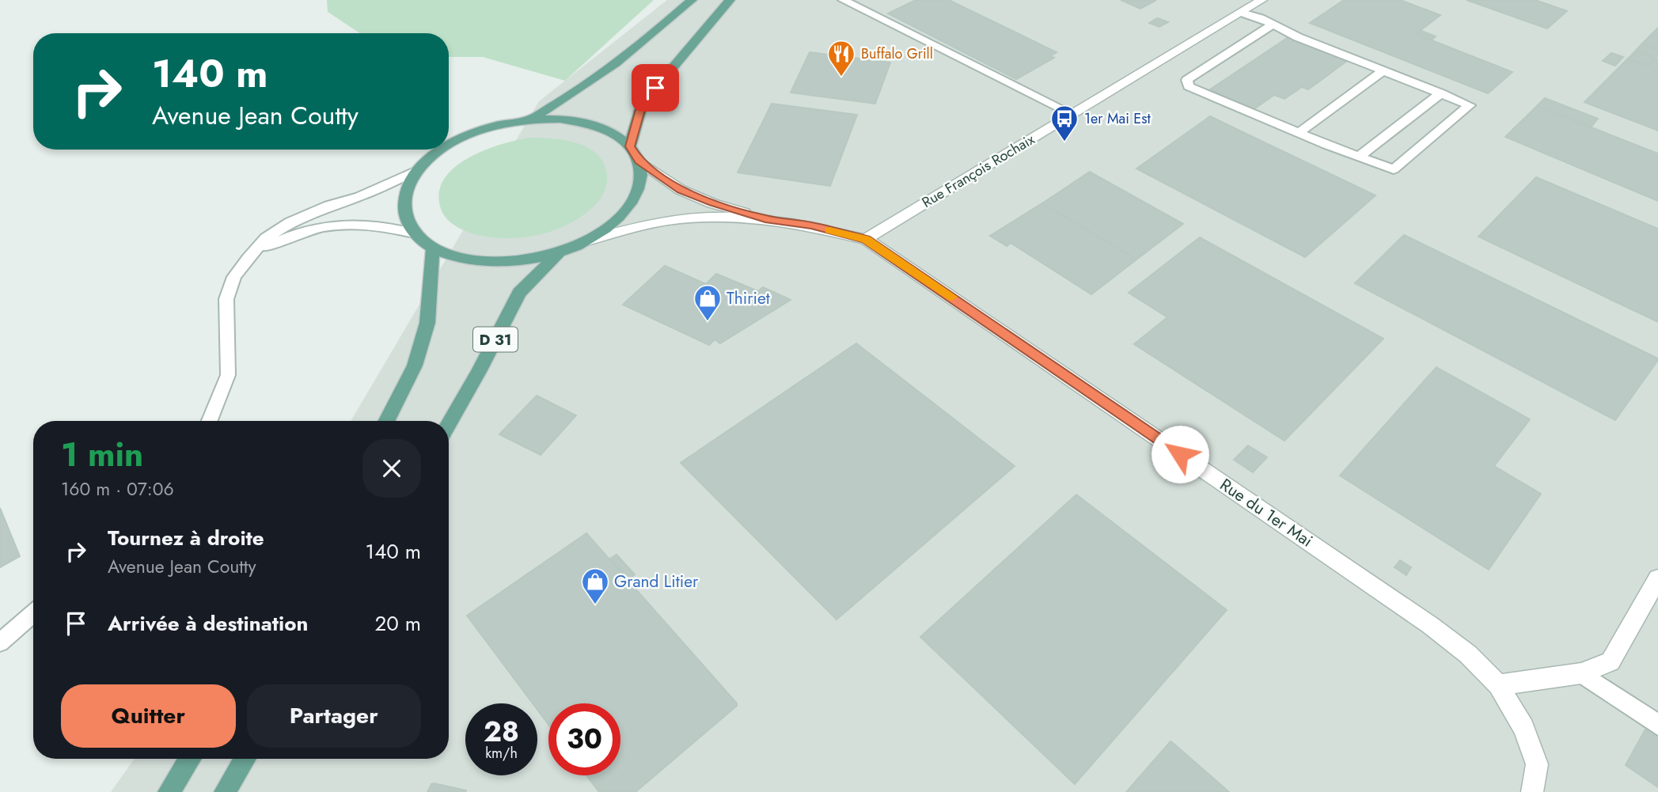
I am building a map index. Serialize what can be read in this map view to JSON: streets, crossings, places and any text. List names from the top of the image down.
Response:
{
  "streets": {
    "main road": ["D 31"],
    "street": ["Rue François Rochaix", "Rue du 1er Mai"]
  },
  "crossings": [
    ["Rue François Rochaix", "Rue du 1er Mai"]
  ],
  "places": {
    "restaurant": ["Buffalo Grill"],
    "bus stop": ["1er Mai Est"],
    "shop": ["Thiriet", "Grand Litier"]
  },
  "page": {
    "turn": ["140 m", "Avenue Jean Coutty"],
    "heading": ["1 min", "160 m · 07:06"],
    "list": [
      {
        "name": "Tournez à droite",
        "note": "Avenue Jean Coutty",
        "value": "140 m"
      },
      {
        "name": "Arrivée à destination",
        "value": "20 m"
      }
    ],
    "buttons": ["Quitter", "Partager"],
    "speed": "28 km/h",
    "limit": "30"
  }
}
